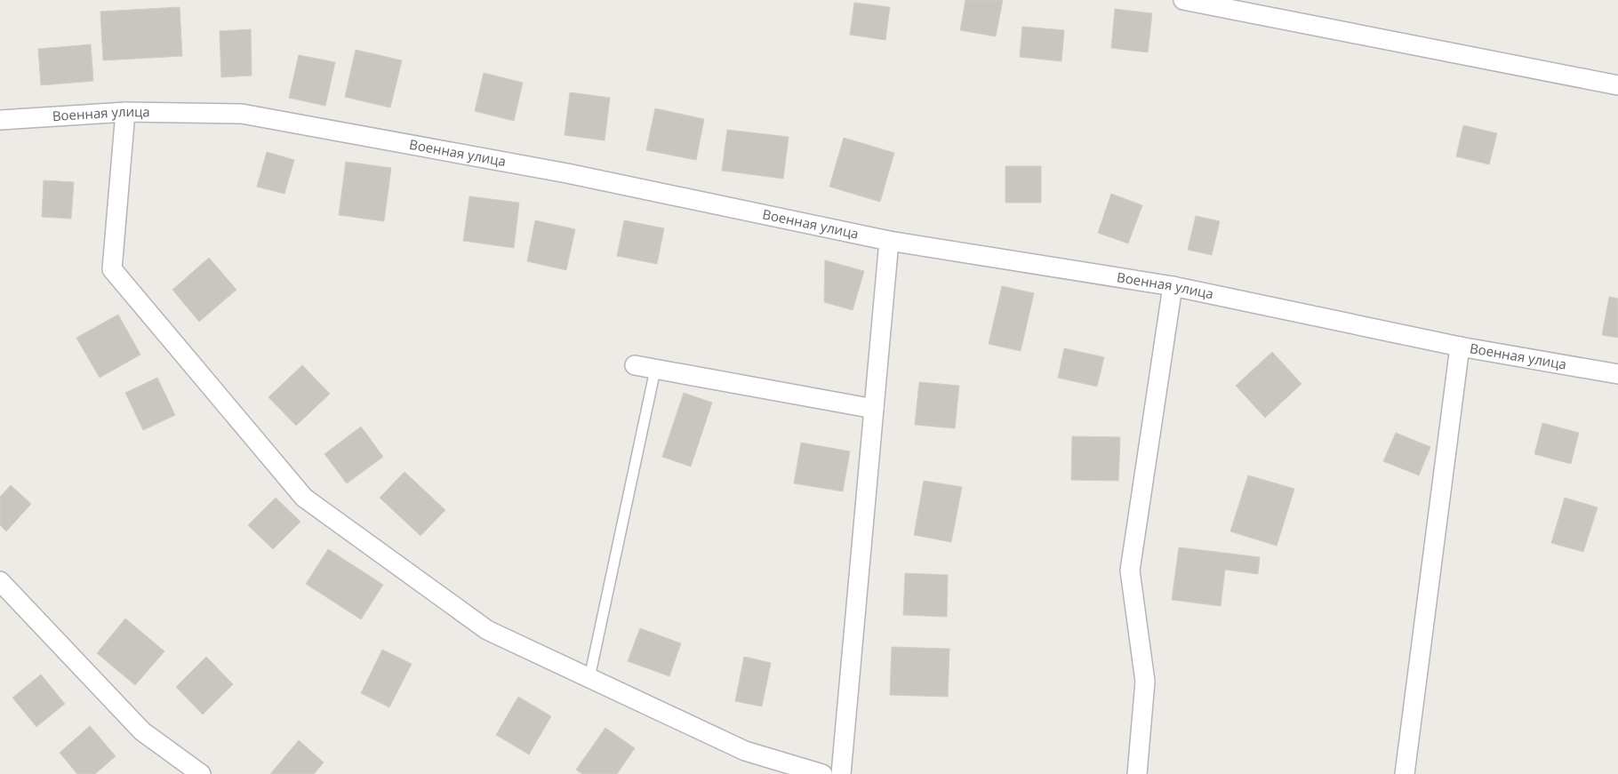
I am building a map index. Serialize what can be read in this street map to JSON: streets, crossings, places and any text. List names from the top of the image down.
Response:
{
  "streets": {
    "street": ["Военная улица"]
  }
}
